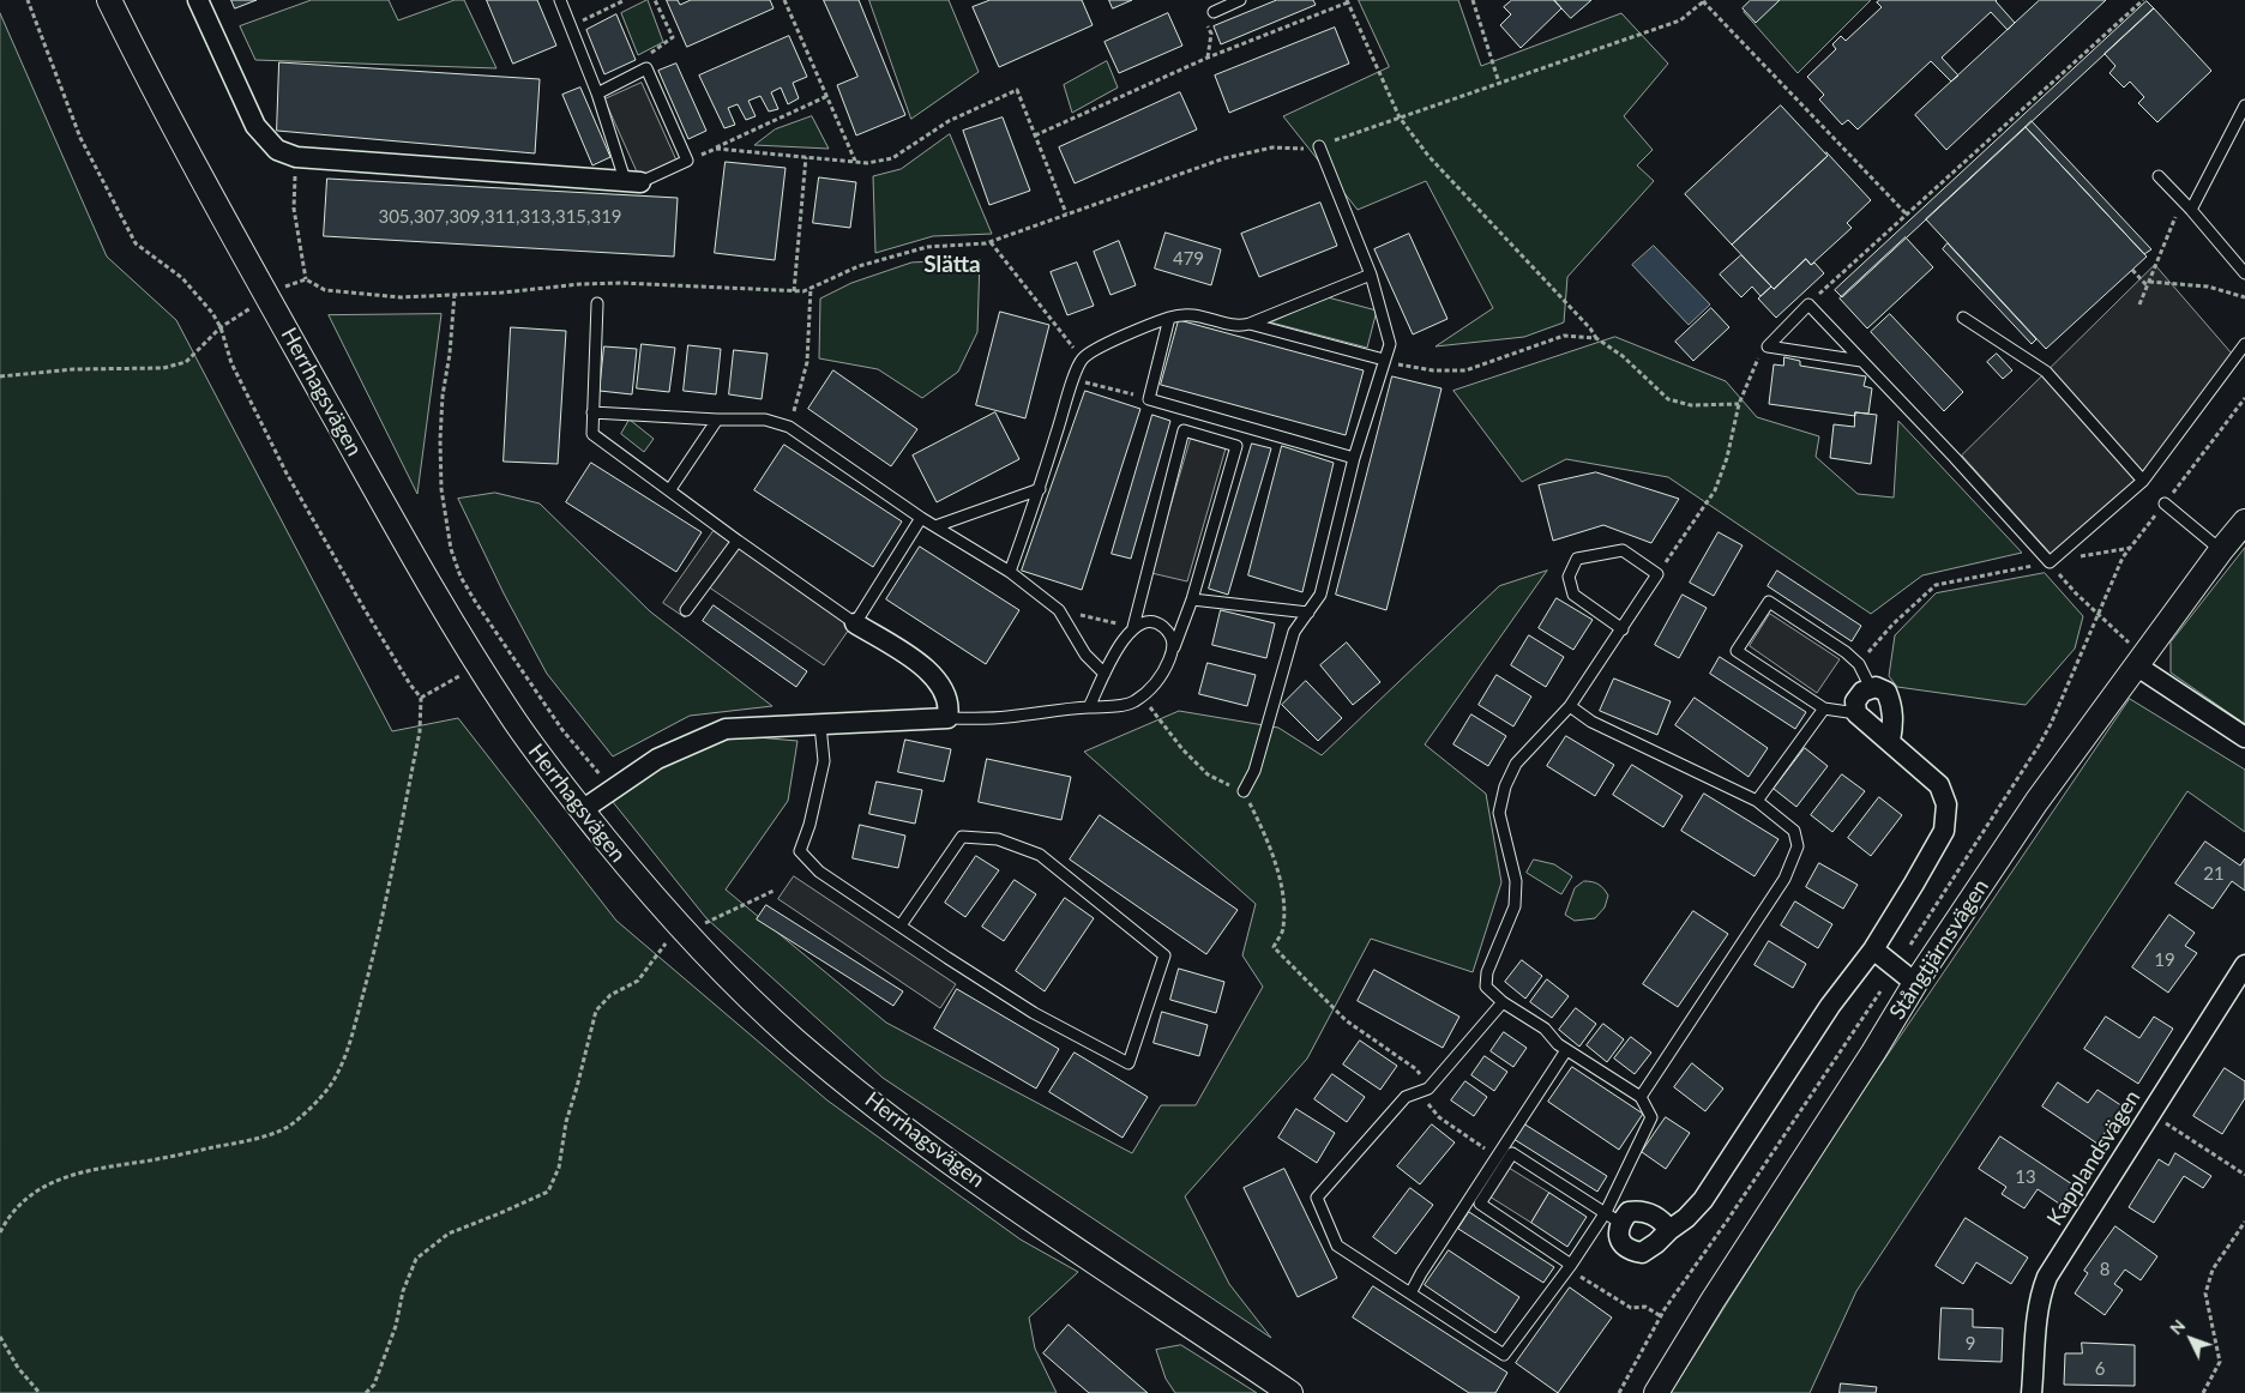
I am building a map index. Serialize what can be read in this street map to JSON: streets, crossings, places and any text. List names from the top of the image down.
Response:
{
  "streets": {
    "street": ["Herrhagsvägen", "Stångtjärnsvägen", "Kapplandsvägen"]
  },
  "districts": ["Slätta"],
  "house_numbers": [
    "305,307,309,311,313,315,319",
    "479",
    "21",
    "19",
    "13",
    "8",
    "9",
    "6"
  ],
  "north": "top left"
}
